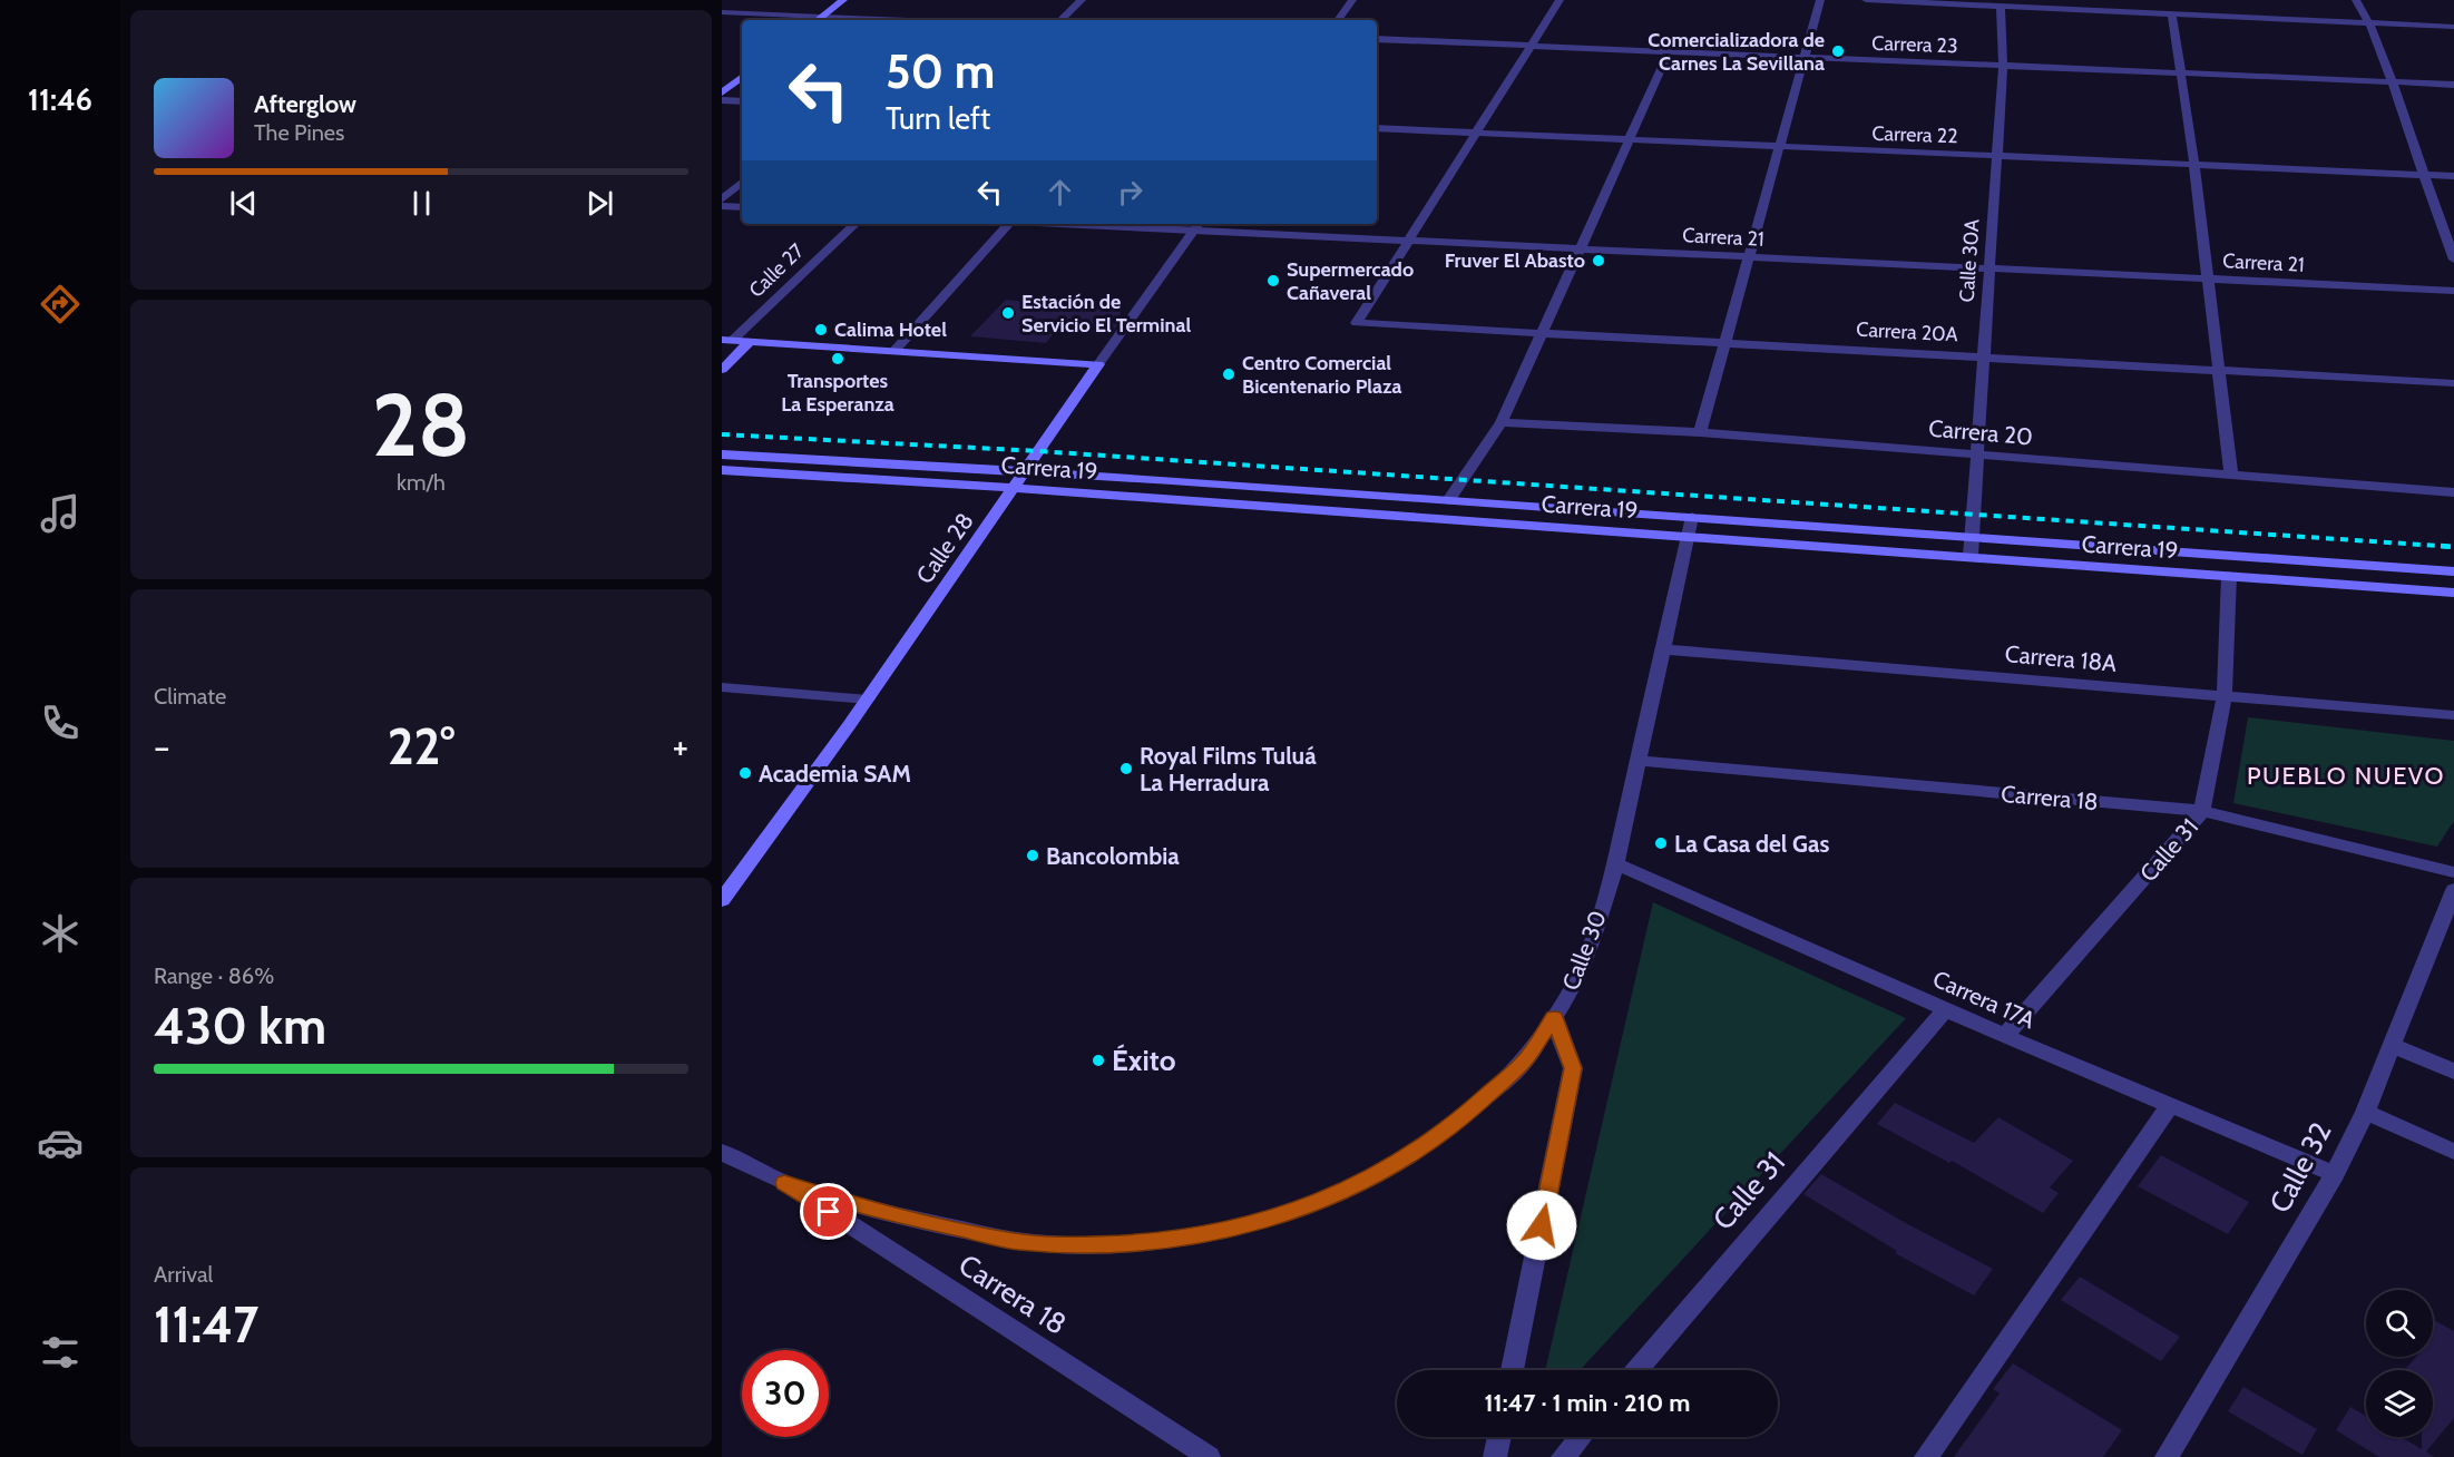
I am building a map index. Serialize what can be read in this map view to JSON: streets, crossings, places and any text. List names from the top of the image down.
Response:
{
  "streets": {
    "main road": ["Calle 27", "Carrera 19", "Calle 28"],
    "street": [
      "Carrera 23",
      "Carrera 22",
      "Carrera 21",
      "Calle 30A",
      "Carrera 20A",
      "Carrera 20",
      "Carrera 18A",
      "Carrera 18",
      "Calle 31",
      "Calle 30",
      "Carrera 17A",
      "Calle 32"
    ]
  },
  "crossings": [
    ["Carrera 23", "Calle 30A"],
    ["Carrera 22", "Calle 30A"],
    ["Carrera 21", "Calle 30A"],
    ["Carrera 21", "Carrera 20A"],
    ["Carrera 21", "Calle 28"],
    ["Calle 30A", "Carrera 20A"],
    ["Calle 30A", "Carrera 20"],
    ["Calle 30A", "Carrera 19"],
    ["Carrera 19", "Calle 28"],
    ["Carrera 19", "Calle 31"],
    ["Carrera 19", "Calle 30"],
    ["Carrera 18A", "Calle 31"],
    ["Carrera 18A", "Calle 30"],
    ["Carrera 18", "Calle 31"],
    ["Carrera 18", "Calle 30"],
    ["Calle 31", "Carrera 17A"],
    ["Calle 30", "Carrera 17A"],
    ["Carrera 17A", "Calle 32"]
  ],
  "districts": ["PUEBLO NUEVO"],
  "places": [
    "Comercializadora de Carnes La Sevillana",
    "Fruver El Abasto",
    "Supermercado Cañaveral",
    "Estación de Servicio El Terminal",
    "Calima Hotel",
    "Transportes La Esperanza",
    "Centro Comercial Bicentenario Plaza",
    "Royal Films Tuluá La Herradura",
    "Academia SAM",
    "La Casa del Gas",
    "Bancolombia",
    "Éxito"
  ],
  "page": {
    "tabs": "11:46",
    "turn": ["50 m", "Turn left"],
    "song": ["Afterglow", "The Pines"],
    "tile": [
      ["28", "km/h"],
      "Climate",
      ["Range · 86%", "430 km"],
      ["Arrival", "11:47"]
    ],
    "heat": ["−", "22°", "+"],
    "limit": "30",
    "trip": "11:47 · 1 min · 210 m"
  }
}
